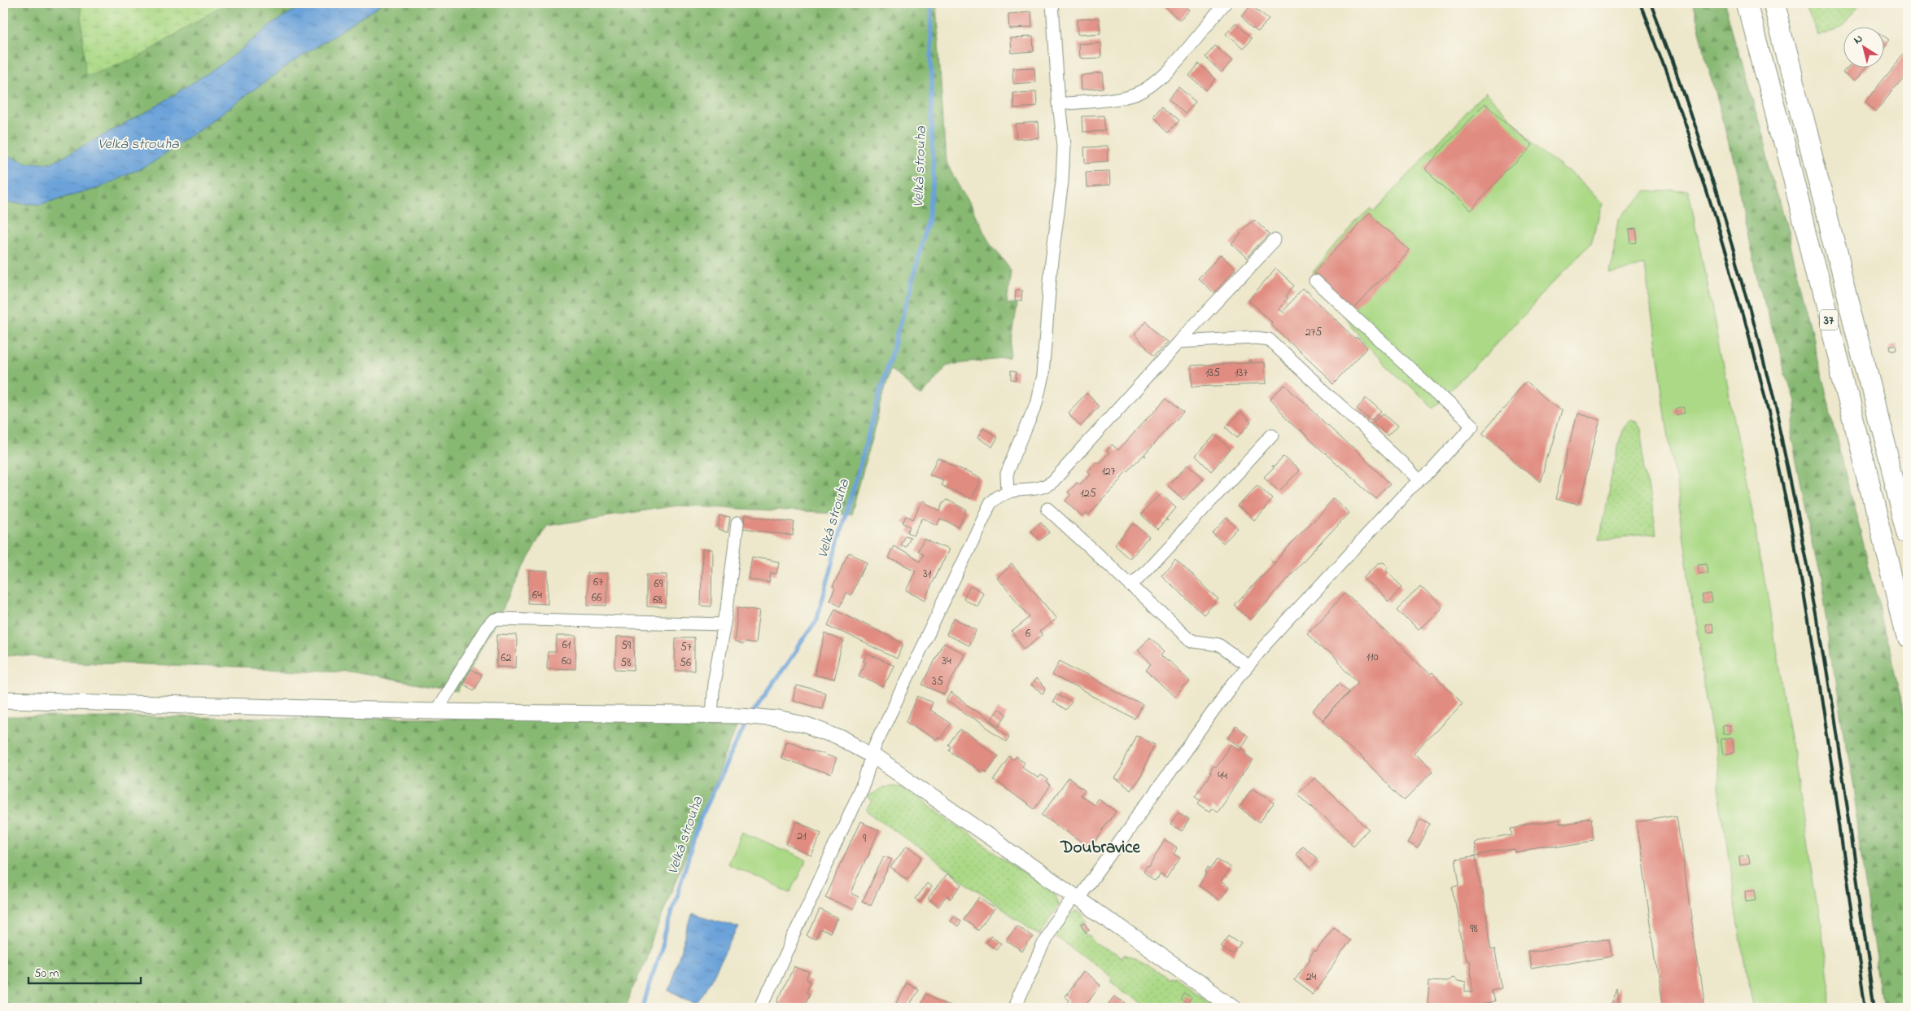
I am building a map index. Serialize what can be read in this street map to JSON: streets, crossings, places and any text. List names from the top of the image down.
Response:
{
  "streets": {
    "highway": ["37"]
  },
  "districts": ["Doubravice"],
  "water": ["Velká strouha"],
  "house_numbers": [
    "275",
    "135",
    "137",
    "127",
    "125",
    "31",
    "67",
    "69",
    "64",
    "66",
    "68",
    "6",
    "61",
    "59",
    "57",
    "110",
    "62",
    "60",
    "34",
    "58",
    "56",
    "35",
    "44",
    "21",
    "9",
    "98",
    "24"
  ],
  "scale_bar": "50 m",
  "north": "top left"
}
